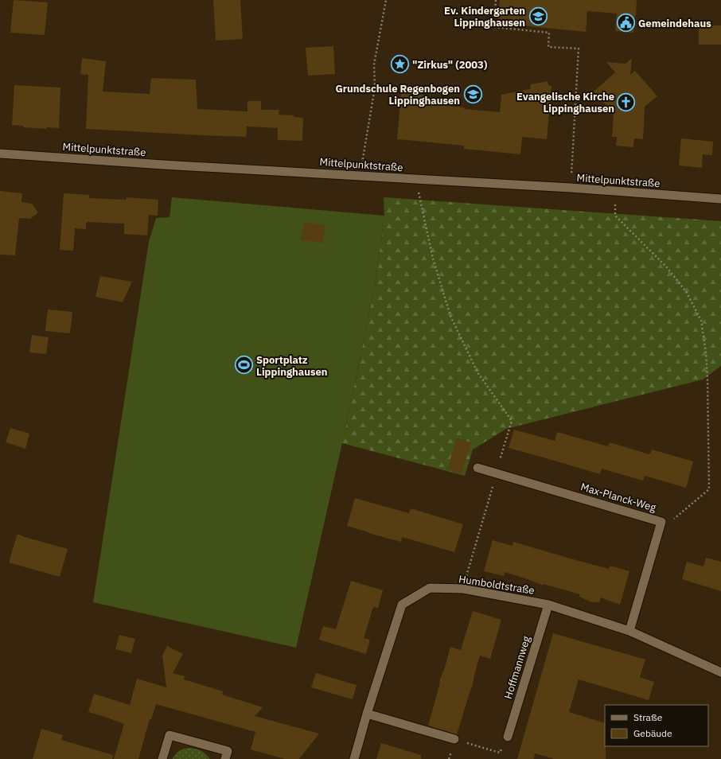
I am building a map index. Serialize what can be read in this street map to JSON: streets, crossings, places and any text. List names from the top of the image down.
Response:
{
  "streets": {
    "street": [
      "Mittelpunktstraße",
      "Max-Planck-Weg",
      "Humboldtstraße",
      "Hoffmannweg"
    ]
  },
  "crossings": [
    ["Max-Planck-Weg", "Humboldtstraße"],
    ["Humboldtstraße", "Hoffmannweg"]
  ],
  "places": {
    "school or university": ["Ev. Kindergarten Lippinghausen", "Grundschule Regenbogen Lippinghausen"],
    "public building": ["Gemeindehaus"],
    "place": ["\"Zirkus\" (2003)"],
    "church": ["Evangelische Kirche Lippinghausen"],
    "sports": ["Sportplatz Lippinghausen"]
  },
  "legend": ["Straße", "Gebäude"]
}
